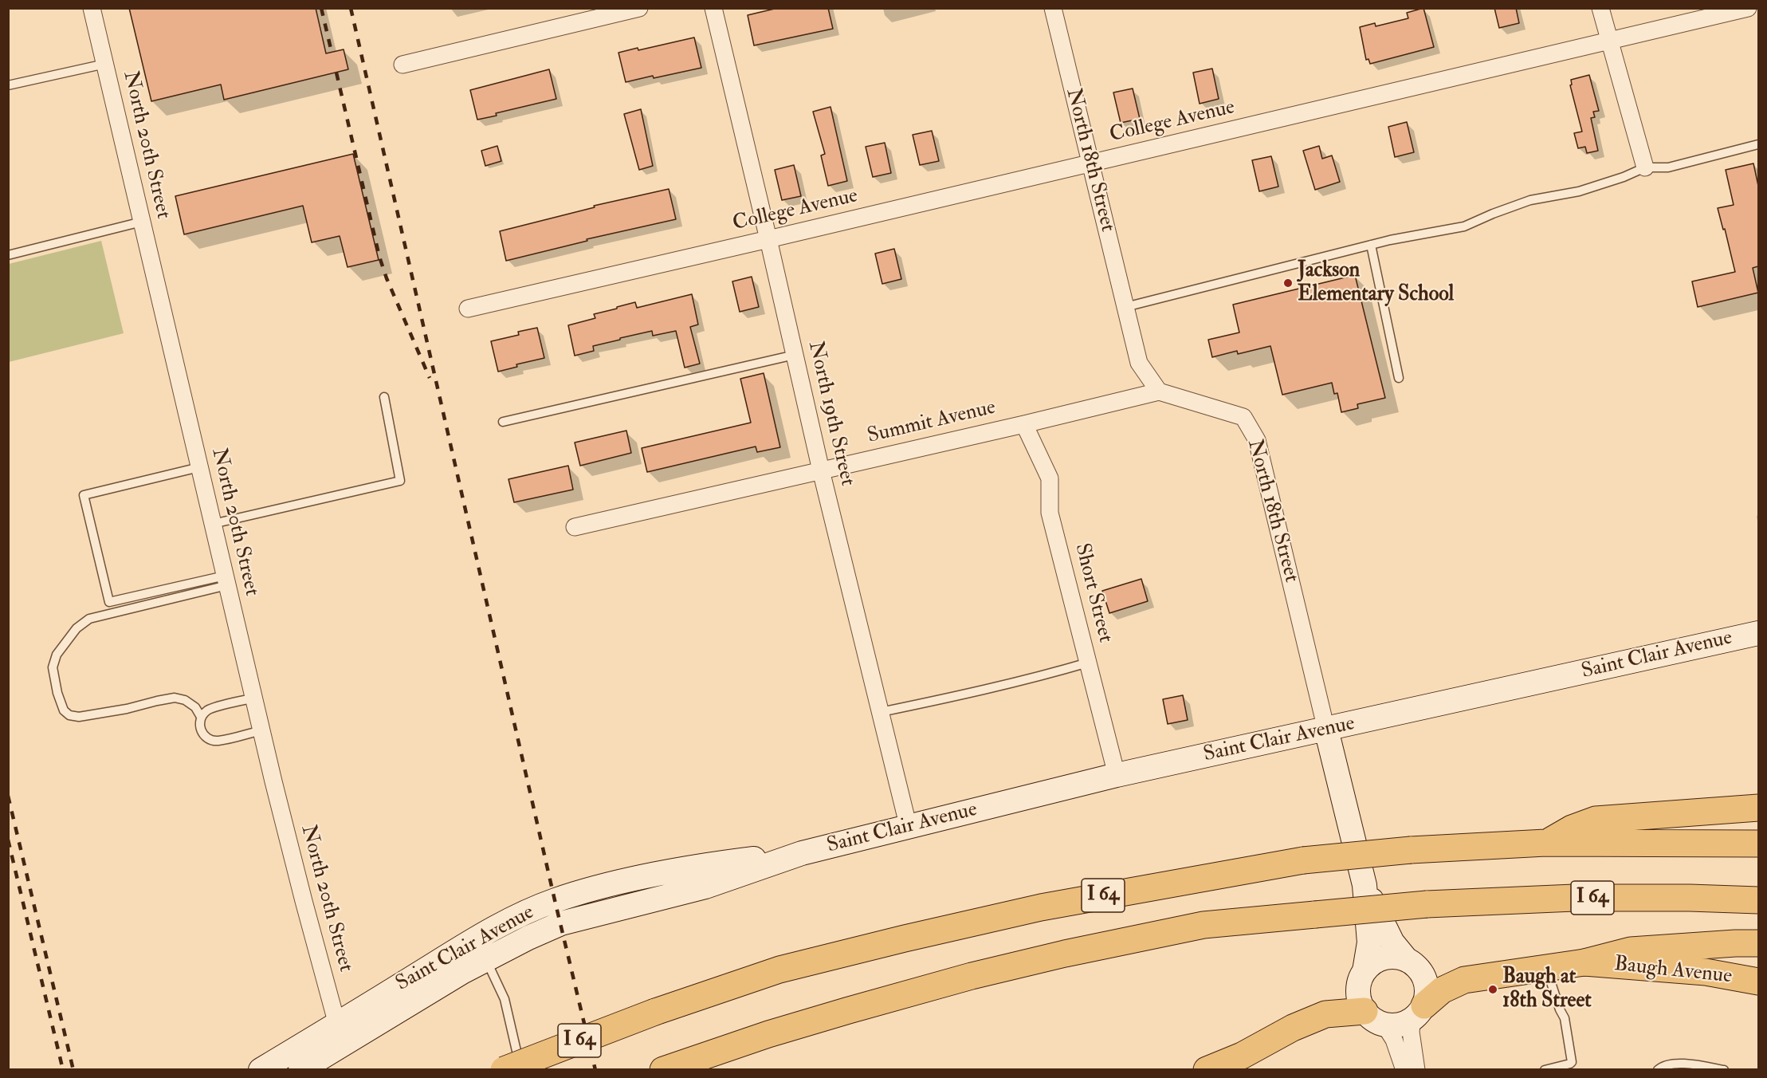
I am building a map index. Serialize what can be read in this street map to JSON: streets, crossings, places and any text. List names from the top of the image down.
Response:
{
  "streets": {
    "main road": [
      "North 18th Street",
      "Saint Clair Avenue",
      "I 64",
      "Baugh Avenue"
    ],
    "street": [
      "College Avenue",
      "North 20th Street",
      "North 19th Street",
      "Summit Avenue",
      "Short Street"
    ]
  },
  "crossings": [
    ["College Avenue", "North 18th Street"],
    ["College Avenue", "North 19th Street"],
    ["North 20th Street", "Saint Clair Avenue"],
    ["North 18th Street", "Summit Avenue"],
    ["North 18th Street", "Saint Clair Avenue"],
    ["North 18th Street", "Baugh Avenue"],
    ["North 19th Street", "Summit Avenue"],
    ["North 19th Street", "Saint Clair Avenue"],
    ["Summit Avenue", "Short Street"],
    ["Short Street", "Saint Clair Avenue"]
  ],
  "places": ["Jackson Elementary School", "Baugh at 18th Street"]
}
